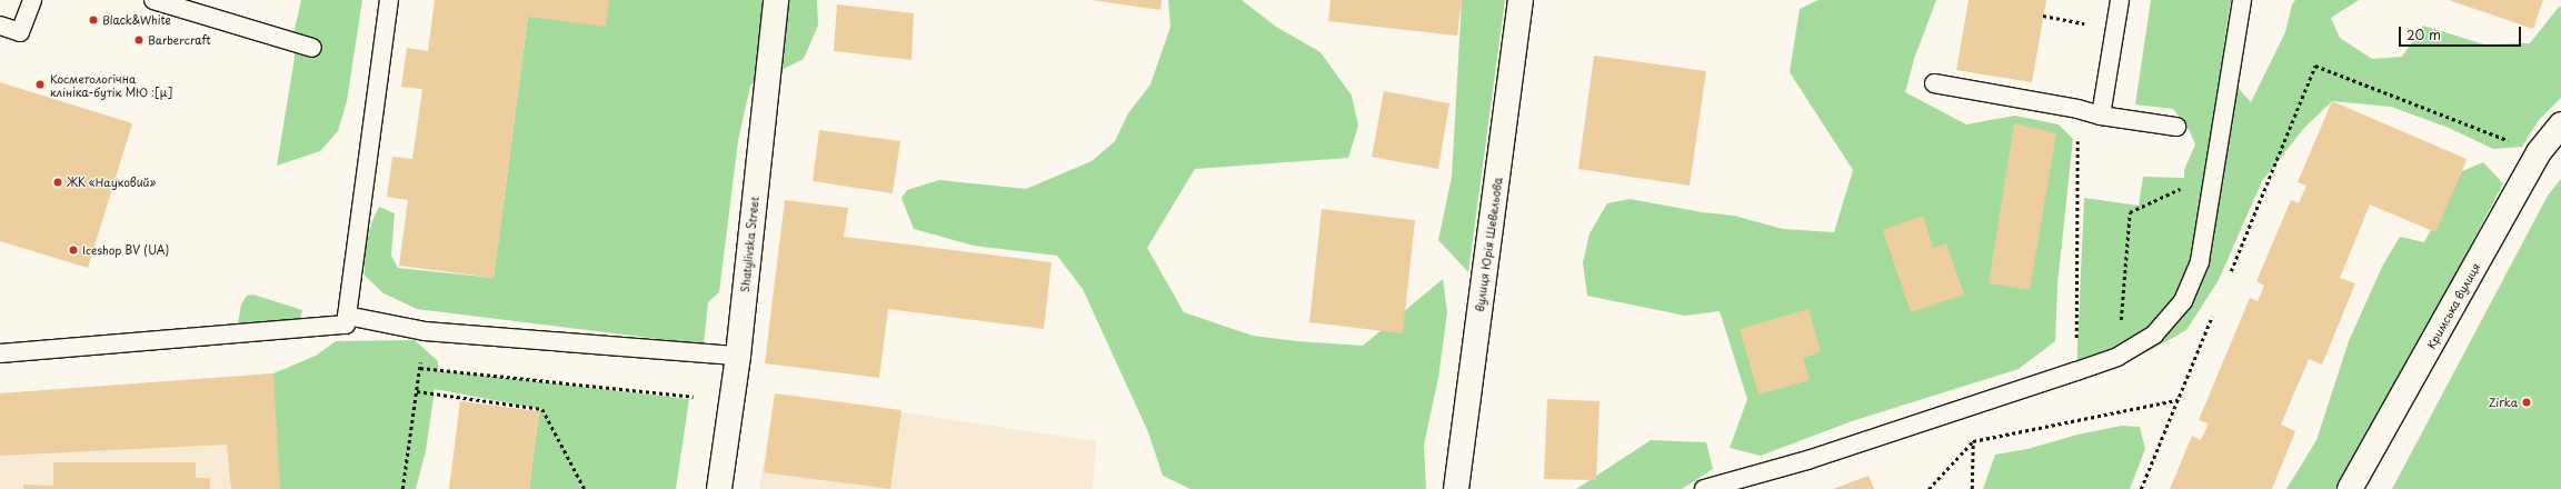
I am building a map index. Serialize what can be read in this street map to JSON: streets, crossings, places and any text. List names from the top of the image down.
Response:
{
  "streets": {
    "street": ["Shatylivska Street", "вулиця Юрія Шевельова", "Кримська вулиця"]
  },
  "places": [
    "Black&White",
    "Barbercraft",
    "Косметологічна клініка-бутік МЮ :[μ]",
    "ЖК «Науковий»",
    "Iceshop BV (UA)",
    "Zirka"
  ],
  "scale_bar": "20 m"
}
